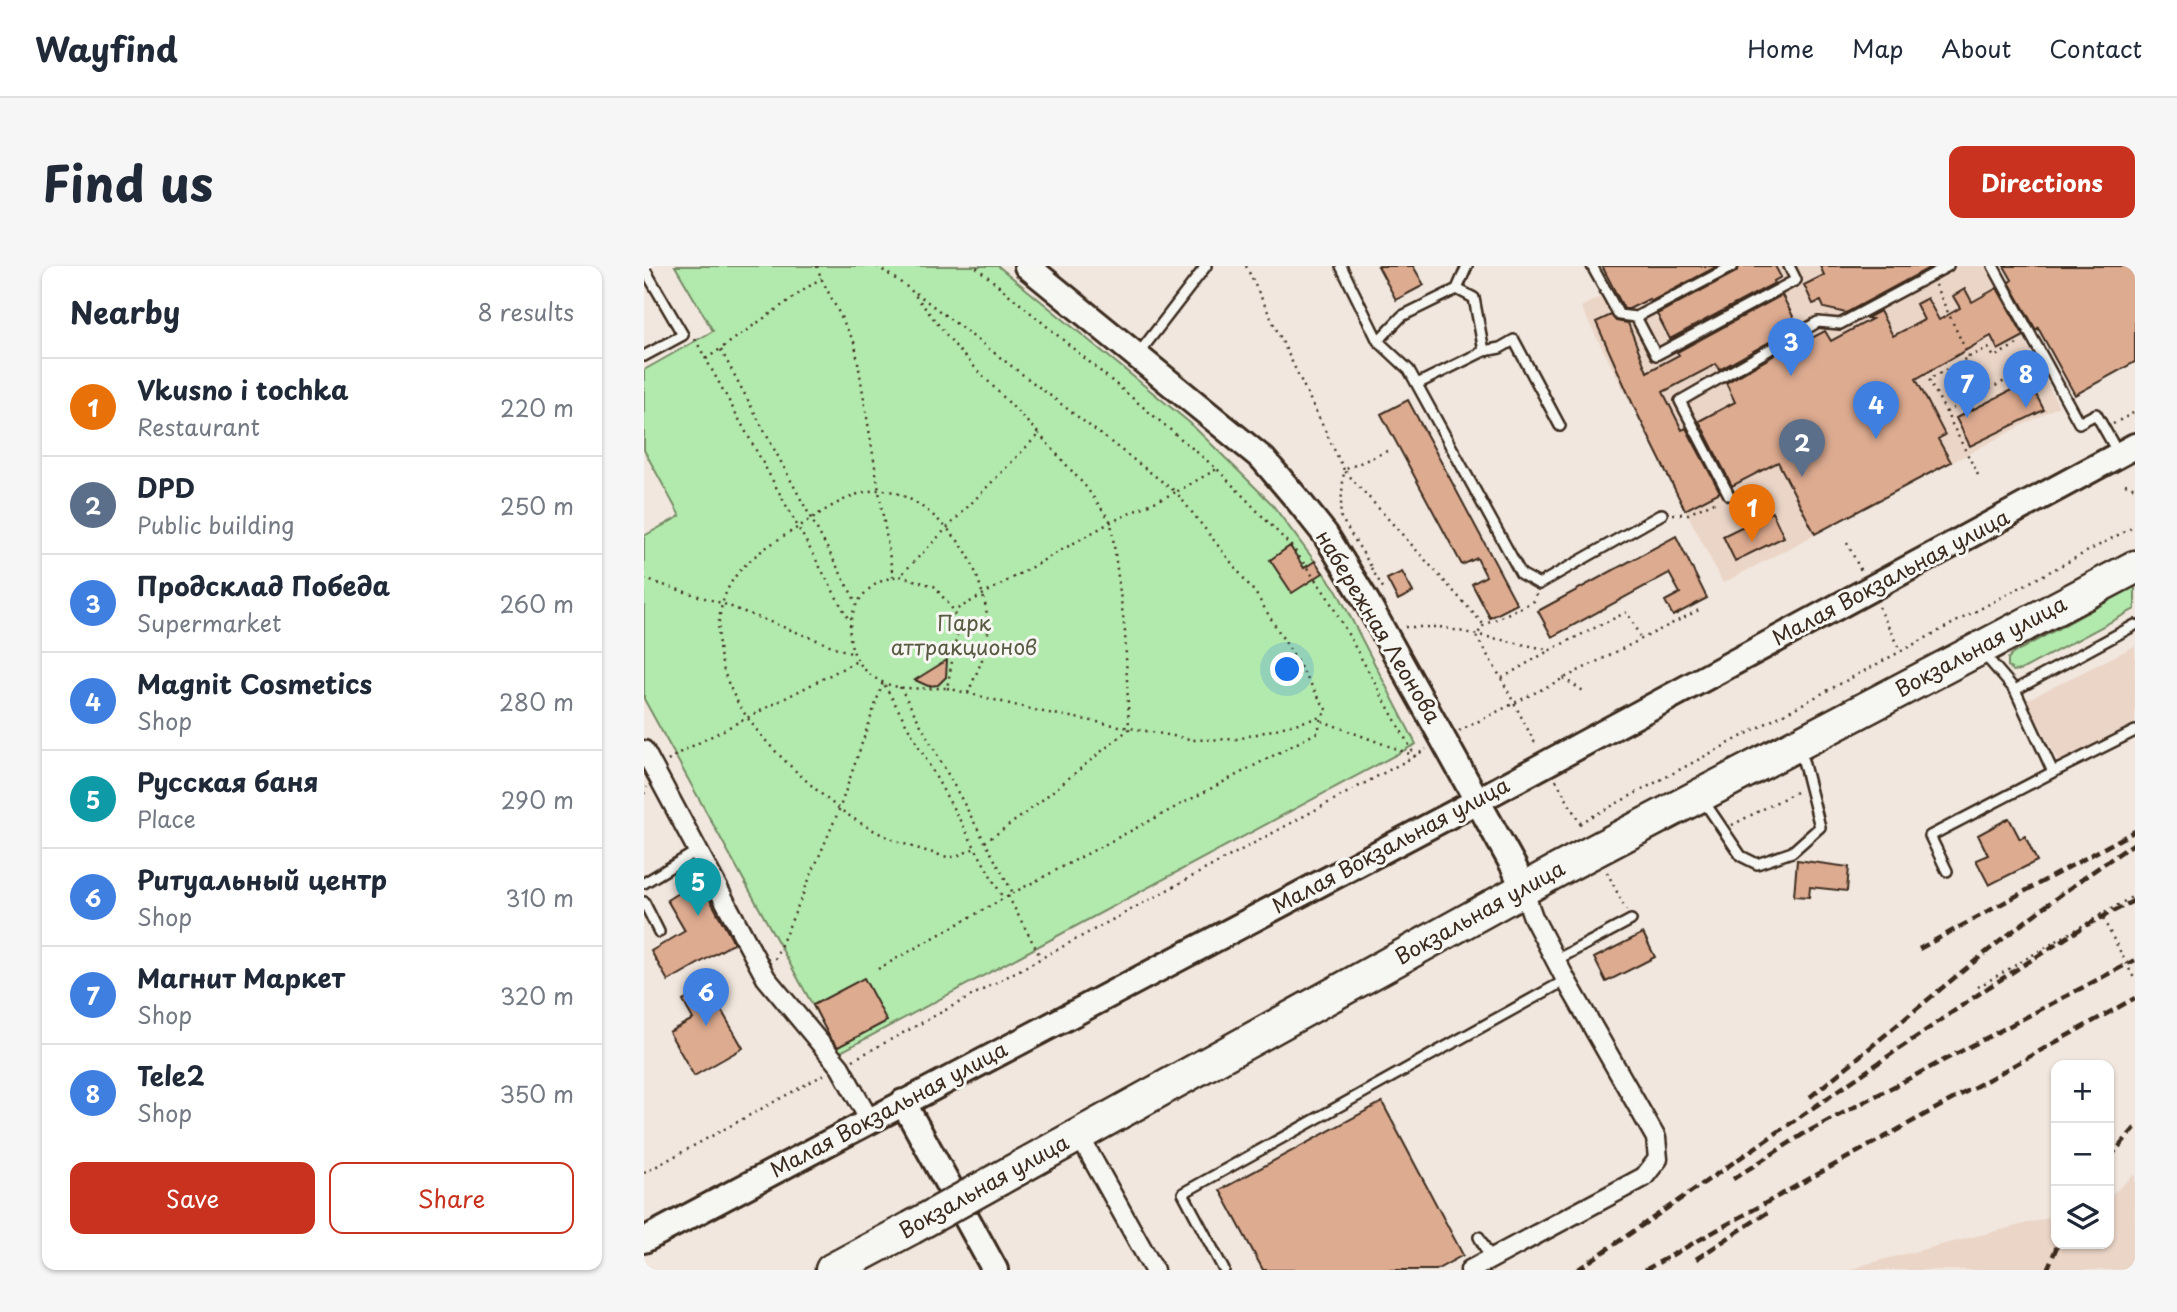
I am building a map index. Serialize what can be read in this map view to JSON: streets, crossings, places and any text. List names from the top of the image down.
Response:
{
  "streets": {
    "highway": ["Вокзальная улица"],
    "main road": ["Малая Вокзальная улица", "набережная Леонова"]
  },
  "crossings": [
    ["Малая Вокзальная улица", "набережная Леонова"],
    ["набережная Леонова", "Вокзальная улица"]
  ],
  "parks": ["Парк аттракционов"],
  "page": {
    "header": "Wayfind",
    "nav": [
      "Home",
      "Map",
      "About",
      "Contact"
    ],
    "title": "Find us",
    "buttons": [
      "Directions",
      ["Save", "Share"]
    ],
    "heading": ["Nearby", "8 results"],
    "pins": [
      "3",
      "8",
      "7",
      "4",
      "2",
      "1",
      "5",
      "6"
    ],
    "list": [
      {
        "mark": "1",
        "name": "Vkusno i tochka",
        "note": "Restaurant",
        "value": "220 m"
      },
      {
        "mark": "2",
        "name": "DPD",
        "note": "Public building",
        "value": "250 m"
      },
      {
        "mark": "3",
        "name": "Продсклад Победа",
        "note": "Supermarket",
        "value": "260 m"
      },
      {
        "mark": "4",
        "name": "Magnit Cosmetics",
        "note": "Shop",
        "value": "280 m"
      },
      {
        "mark": "5",
        "name": "Русская баня",
        "note": "Place",
        "value": "290 m"
      },
      {
        "mark": "6",
        "name": "Ритуальный центр",
        "note": "Shop",
        "value": "310 m"
      },
      {
        "mark": "7",
        "name": "Магнит Маркет",
        "note": "Shop",
        "value": "320 m"
      },
      {
        "mark": "8",
        "name": "Tele2",
        "note": "Shop",
        "value": "350 m"
      }
    ],
    "map_buttons": ["+", "−"]
  }
}
